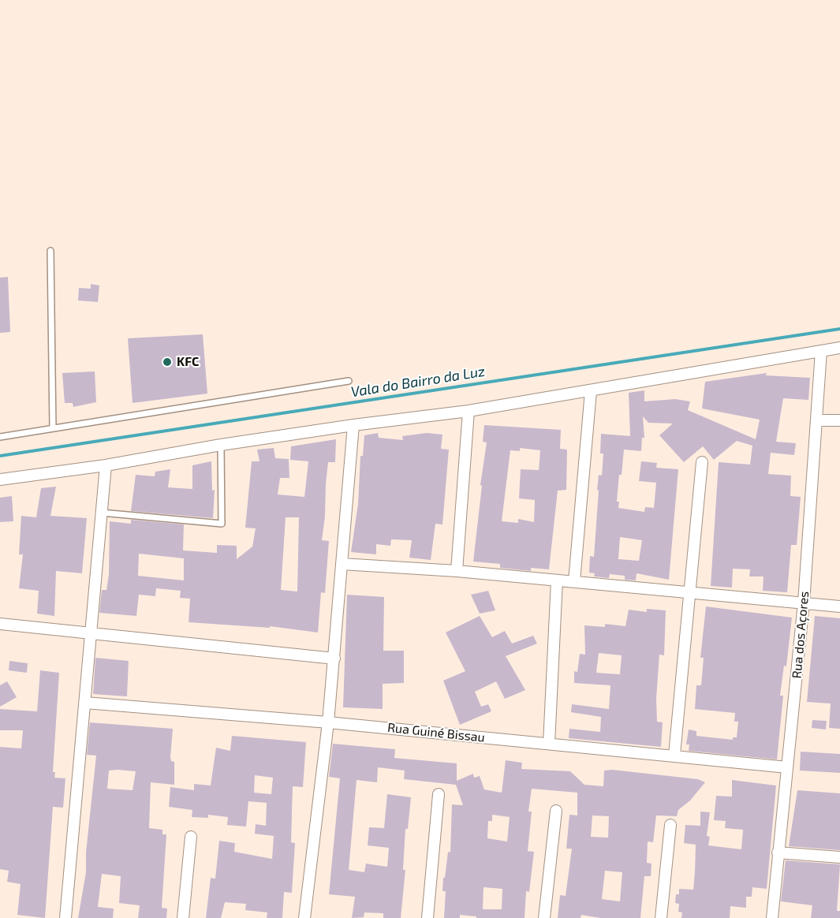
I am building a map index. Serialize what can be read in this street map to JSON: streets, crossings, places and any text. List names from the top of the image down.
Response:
{
  "streets": {
    "street": ["Rua dos Açores", "Rua Guiné Bissau"]
  },
  "crossings": [
    ["Rua dos Açores", "Rua Guiné Bissau"]
  ],
  "water": ["Vala do Bairro da Luz"],
  "places": ["KFC"]
}
